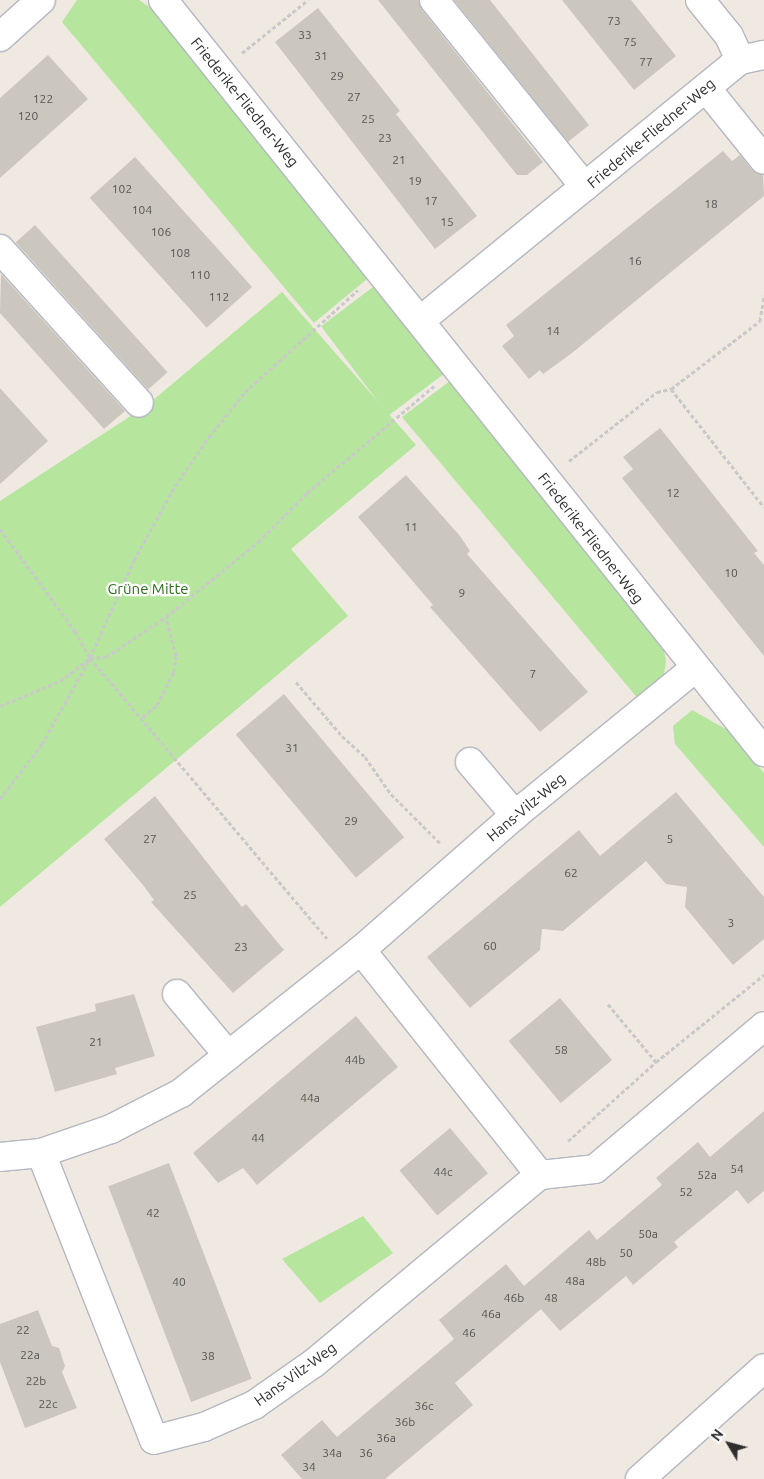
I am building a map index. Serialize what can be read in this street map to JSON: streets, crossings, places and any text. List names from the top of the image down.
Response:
{
  "streets": {
    "street": ["Friederike-Fliedner-Weg", "Hans-Vilz-Weg"]
  },
  "crossings": [
    ["Friederike-Fliedner-Weg", "Hans-Vilz-Weg"]
  ],
  "parks": ["Grüne Mitte"],
  "house_numbers": [
    "73",
    "33",
    "75",
    "31",
    "77",
    "29",
    "27",
    "122",
    "120",
    "25",
    "23",
    "21",
    "19",
    "102",
    "17",
    "18",
    "104",
    "15",
    "106",
    "108",
    "16",
    "110",
    "112",
    "14",
    "12",
    "11",
    "10",
    "9",
    "7",
    "31",
    "29",
    "27",
    "5",
    "62",
    "25",
    "3",
    "60",
    "23",
    "21",
    "58",
    "44b",
    "44a",
    "44",
    "54",
    "44c",
    "52a",
    "52",
    "42",
    "50a",
    "50",
    "48b",
    "48a",
    "40",
    "46b",
    "48",
    "46a",
    "22",
    "46",
    "22a",
    "38",
    "22b",
    "22c",
    "36c",
    "36b",
    "36a",
    "34a",
    "36",
    "34"
  ],
  "north": "top left"
}
